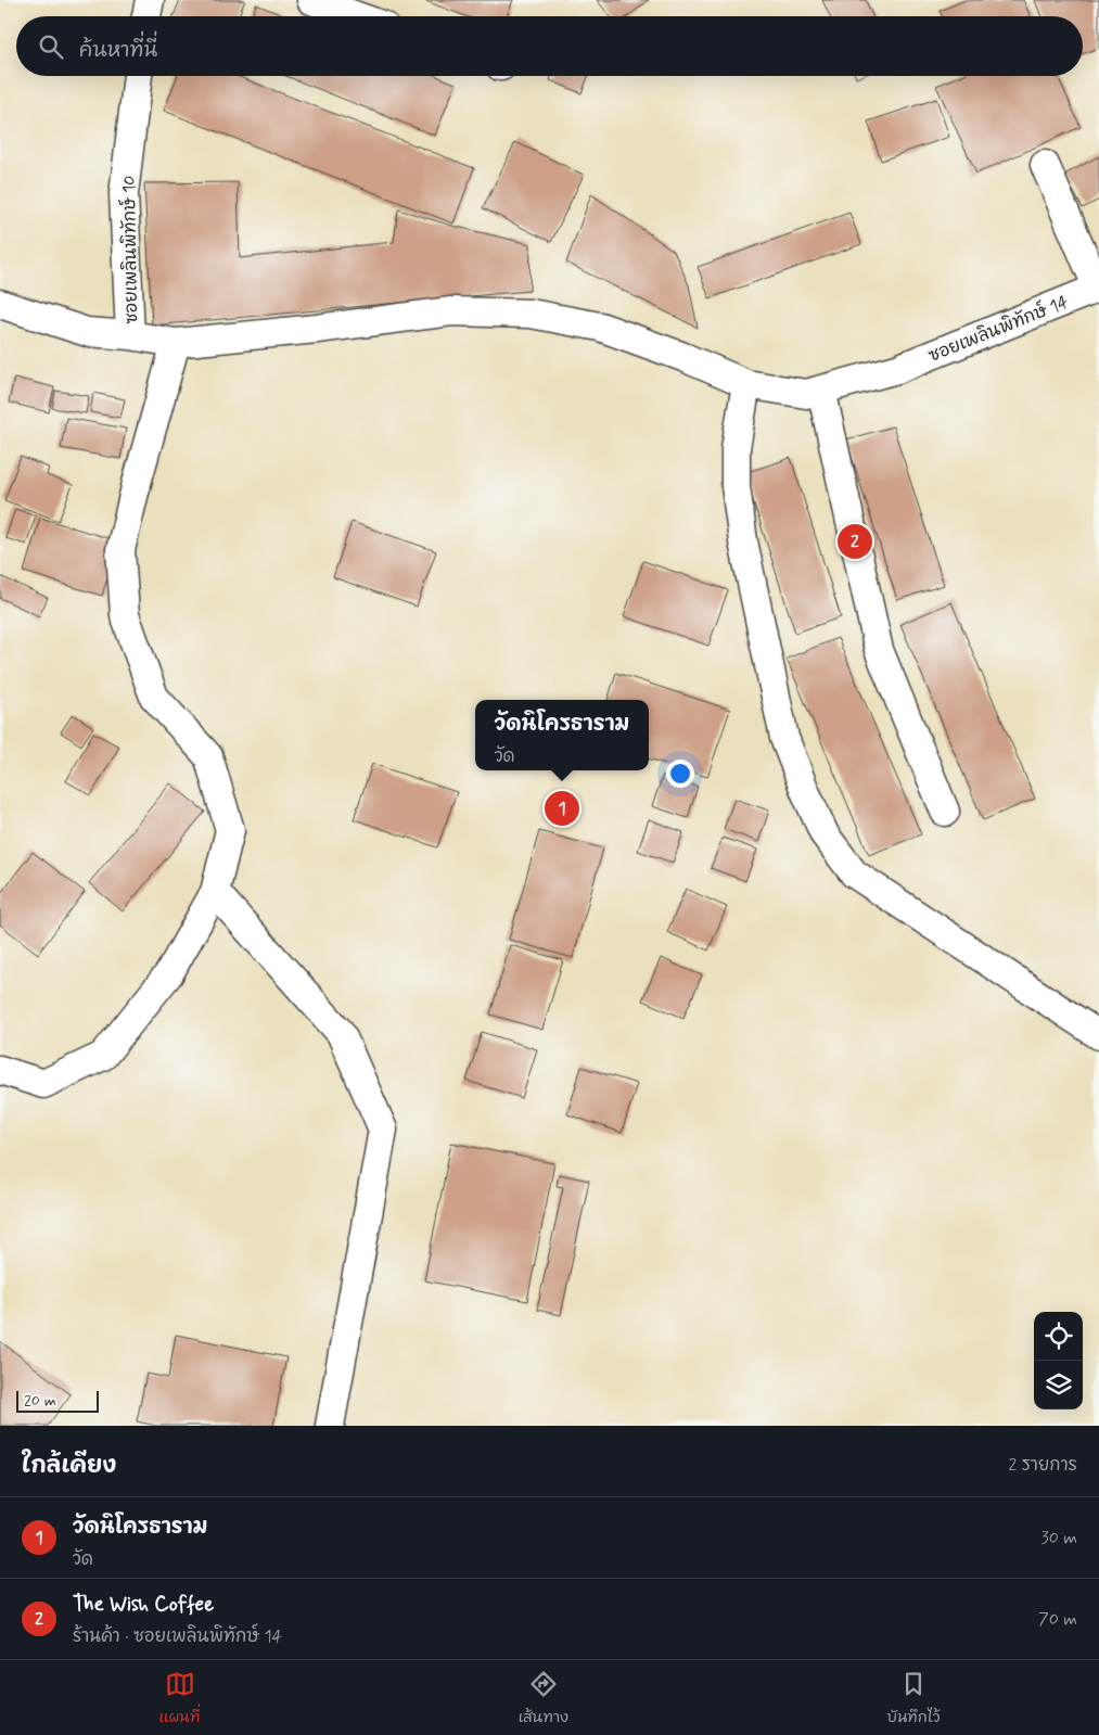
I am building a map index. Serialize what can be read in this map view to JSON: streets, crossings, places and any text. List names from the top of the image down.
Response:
{
  "streets": {
    "street": ["ซอยเพลินพิทักษ์ 10", "ซอยเพลินพิทักษ์ 14"]
  },
  "crossings": [
    ["ซอยเพลินพิทักษ์ 10", "ซอยเพลินพิทักษ์ 14"]
  ],
  "scale_bar": "20 m",
  "page": {
    "search": "ค้นหาที่นี่",
    "pins": ["2", "1"],
    "popup": ["วัดนิโครธาราม", "วัด"],
    "scale": "20 m",
    "heading": ["ใกล้เคียง", "2 รายการ"],
    "list": [
      {
        "mark": "1",
        "name": "วัดนิโครธาราม",
        "note": "วัด",
        "value": "30 m"
      },
      {
        "mark": "2",
        "name": "The Wish Coffee",
        "note": "ร้านค้า · ซอยเพลินพิทักษ์ 14",
        "value": "70 m"
      }
    ],
    "nav": ["แผนที่", "เส้นทาง", "บันทึกไว้"]
  }
}
